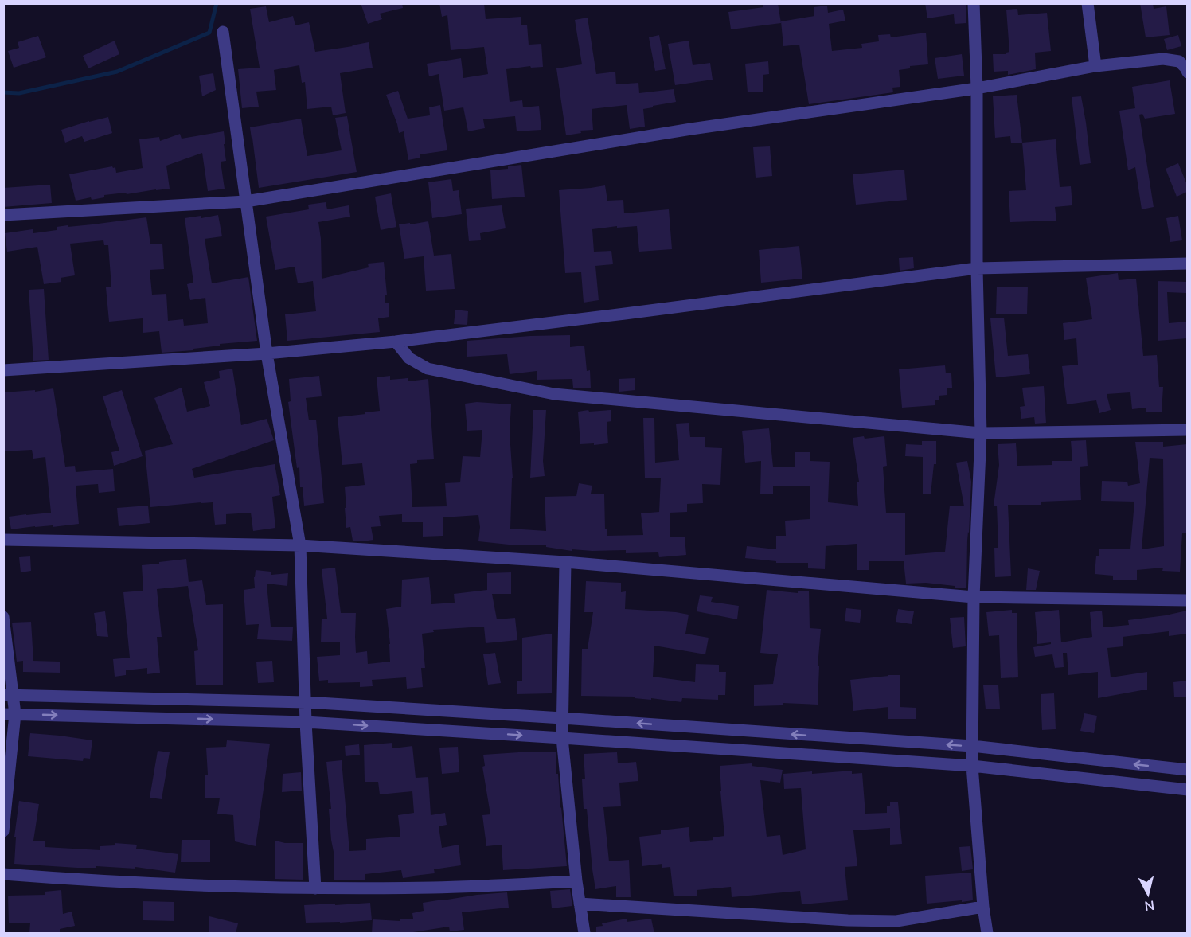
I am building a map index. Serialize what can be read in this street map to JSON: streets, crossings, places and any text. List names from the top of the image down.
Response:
{
  "north": "bottom"
}
